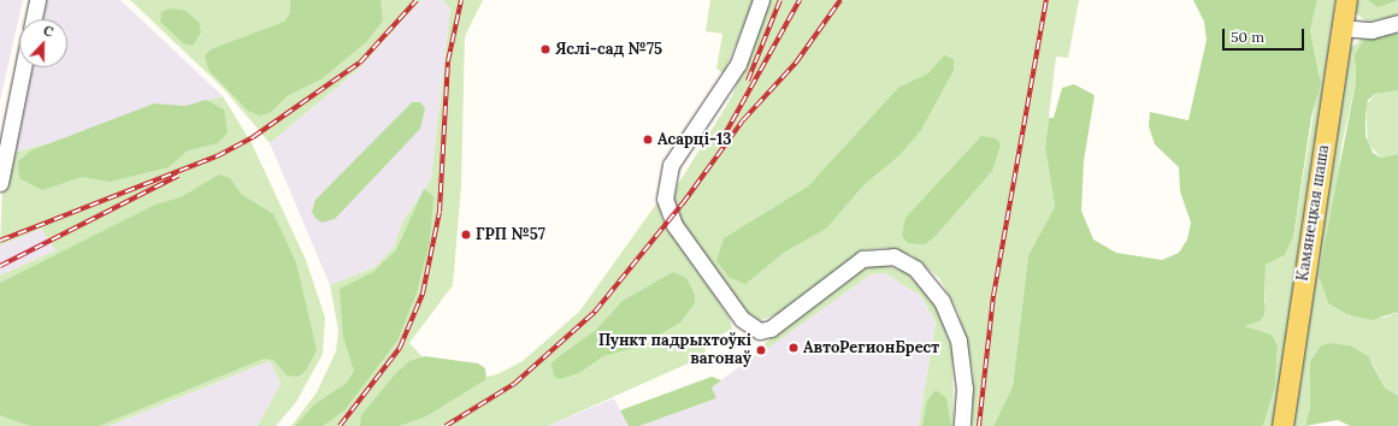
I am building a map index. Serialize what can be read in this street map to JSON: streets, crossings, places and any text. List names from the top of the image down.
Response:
{
  "streets": {
    "main road": ["Камянецкая шаша"]
  },
  "places": [
    "Яслі-сад №75",
    "Асарці-13",
    "ГРП №57",
    "АвтоРегионБрест",
    "Пункт падрыхтоўкі вагонаў"
  ],
  "scale_bar": "50 m",
  "north": "top"
}
